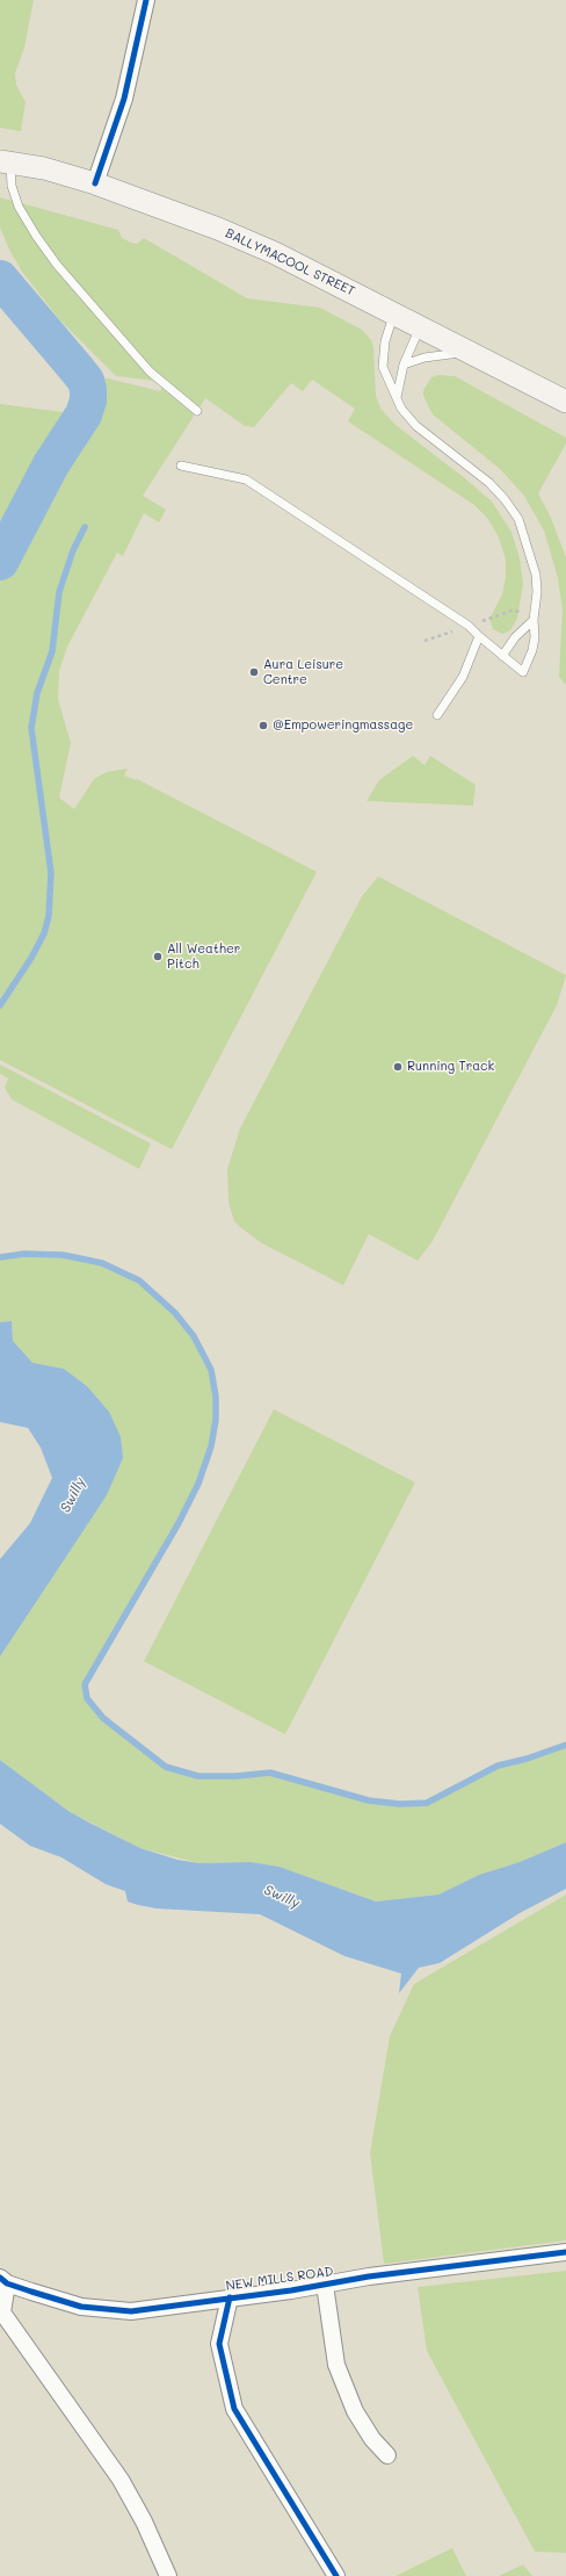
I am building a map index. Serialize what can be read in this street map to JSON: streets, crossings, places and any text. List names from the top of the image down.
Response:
{
  "streets": {
    "main road": ["BALLYMACOOL STREET"],
    "street": ["NEW MILLS ROAD"]
  },
  "water": ["Swilly"],
  "places": [
    "Aura Leisure Centre",
    "@Empoweringmassage",
    "All Weather Pitch",
    "Running Track"
  ]
}
